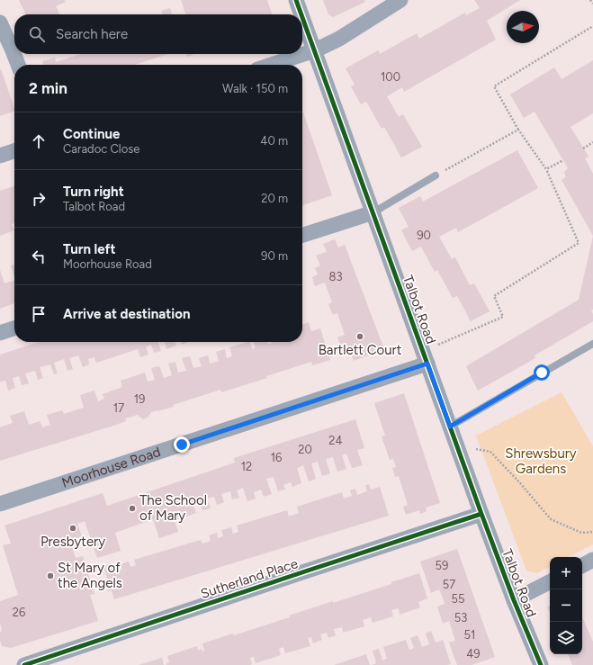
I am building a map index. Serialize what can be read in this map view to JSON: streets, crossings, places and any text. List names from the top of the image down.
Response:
{
  "streets": {
    "street": ["Talbot Road", "Moorhouse Road", "Sutherland Place"]
  },
  "crossings": [
    ["Talbot Road", "Moorhouse Road"],
    ["Talbot Road", "Sutherland Place"]
  ],
  "parks": ["Shrewsbury Gardens"],
  "places": [
    "Bartlett Court",
    "The School of Mary",
    "Presbytery",
    "St Mary of the Angels"
  ],
  "house_numbers": [
    "100",
    "90",
    "83",
    "19",
    "17",
    "24",
    "20",
    "16",
    "12",
    "59",
    "57",
    "55",
    "26",
    "53",
    "51",
    "49"
  ],
  "north": "right",
  "page": {
    "search": "Search here",
    "heading": ["2 min", "Walk · 150 m"],
    "list": [
      ["Continue", "Caradoc Close", "40 m"],
      ["Turn right", "Talbot Road", "20 m"],
      ["Turn left", "Moorhouse Road", "90 m"],
      "Arrive at destination"
    ],
    "map_buttons": ["+", "−"]
  }
}
